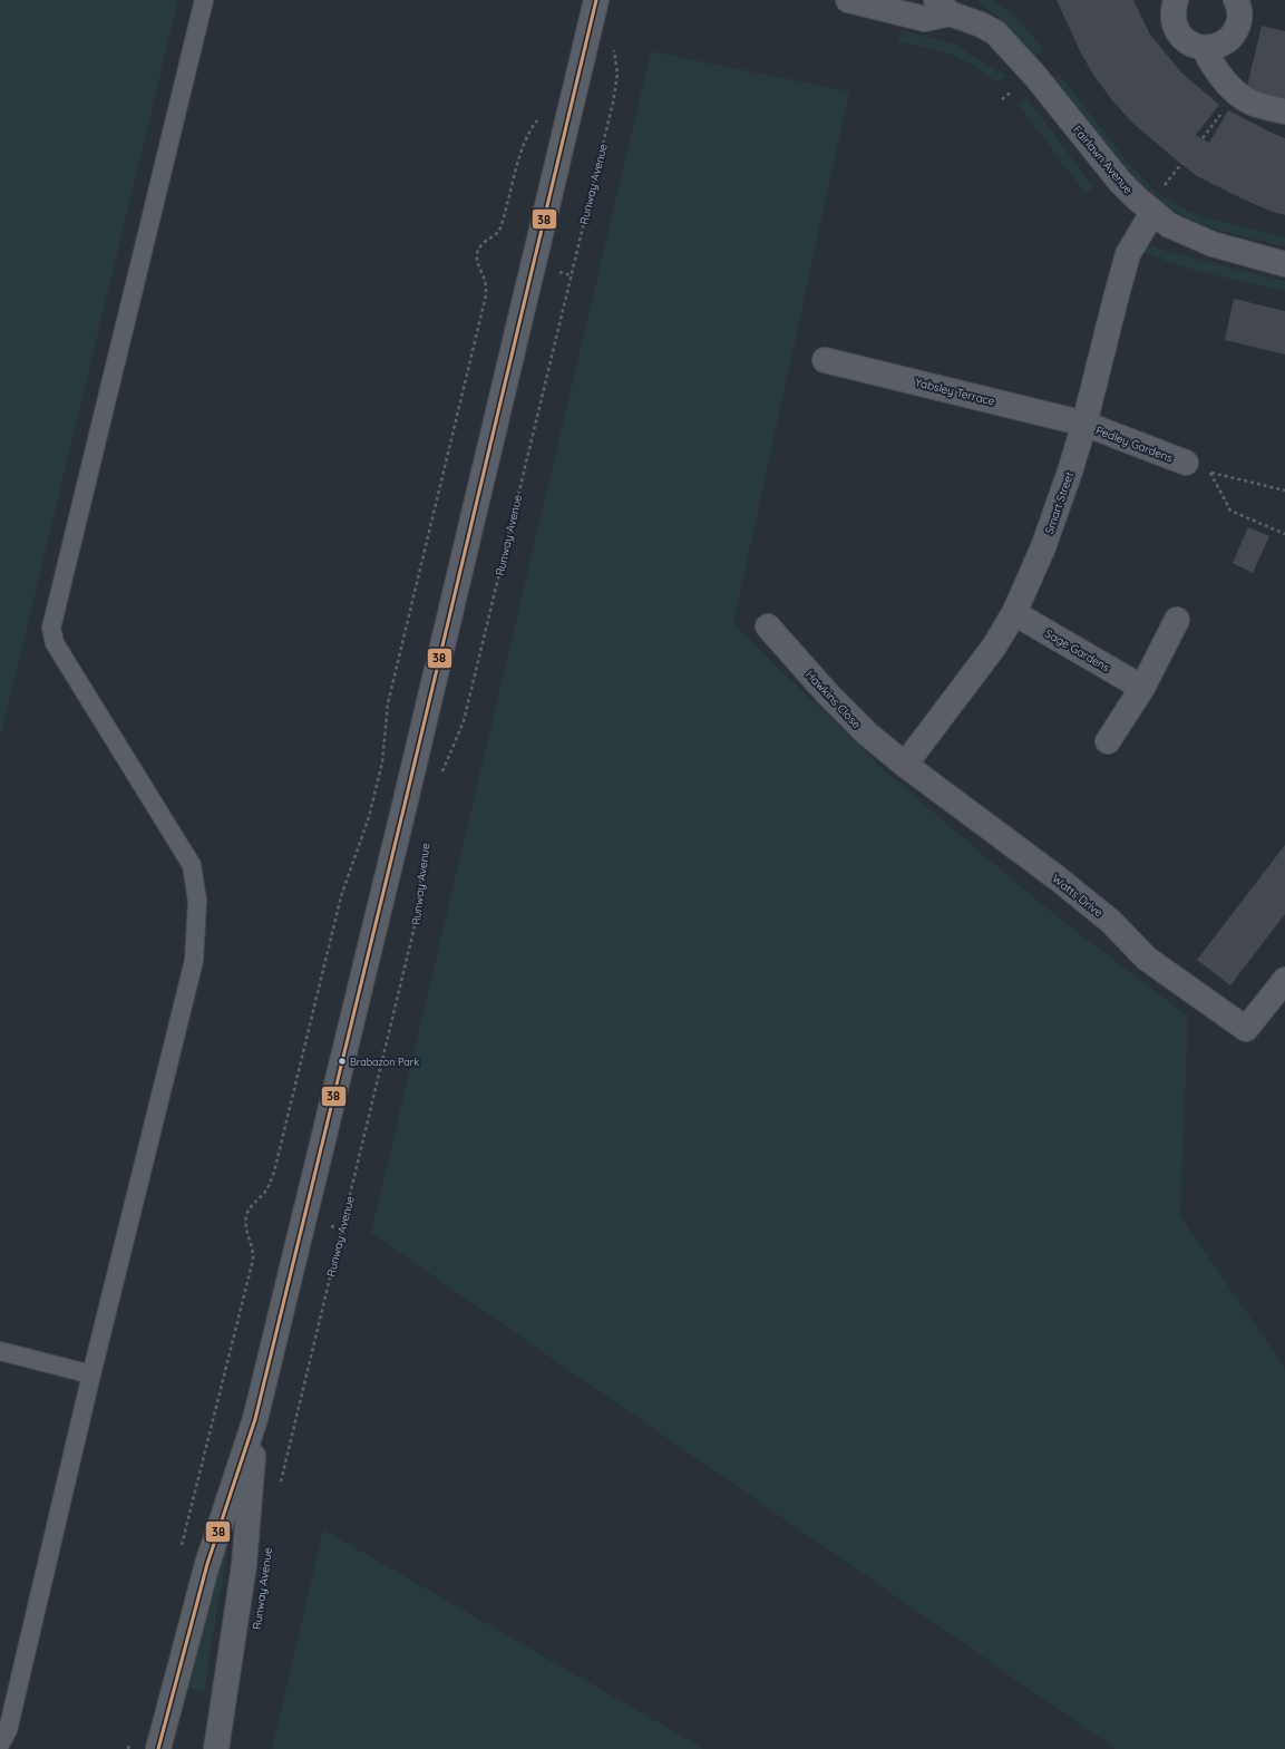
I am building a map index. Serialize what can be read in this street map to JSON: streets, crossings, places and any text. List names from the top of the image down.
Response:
{
  "streets": {
    "street": [
      "Fairlawn Avenue",
      "Runway Avenue",
      "Yabsley Terrace",
      "Pedley Gardens",
      "Smart Street",
      "Sage Gardens",
      "Hawkins Close",
      "Watts Drive"
    ]
  },
  "crossings": [
    ["Fairlawn Avenue", "Smart Street"],
    ["Yabsley Terrace", "Pedley Gardens"],
    ["Yabsley Terrace", "Smart Street"],
    ["Pedley Gardens", "Smart Street"],
    ["Smart Street", "Sage Gardens"],
    ["Smart Street", "Hawkins Close"],
    ["Smart Street", "Watts Drive"],
    ["Hawkins Close", "Watts Drive"]
  ],
  "places": ["Brabazon Park"],
  "lines": ["transit line 38"]
}
